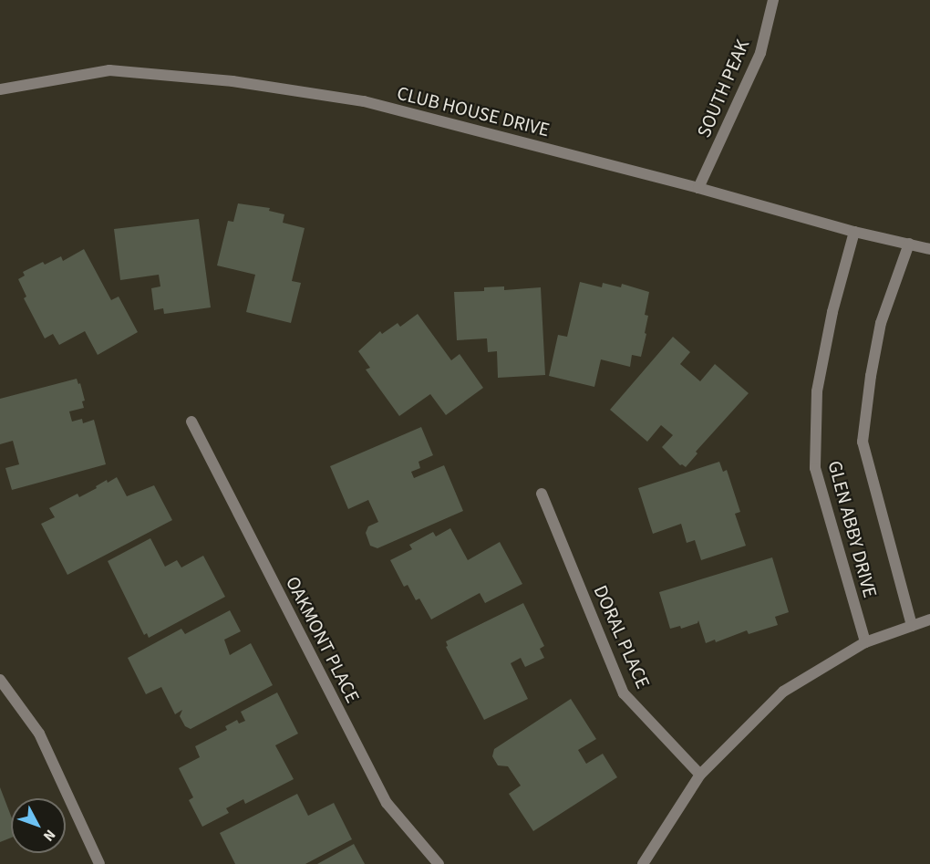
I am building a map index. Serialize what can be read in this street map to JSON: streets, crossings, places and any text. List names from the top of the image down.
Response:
{
  "streets": {
    "street": [
      "SOUTH PEAK",
      "CLUB HOUSE DRIVE",
      "GLEN ABBY DRIVE",
      "DORAL PLACE",
      "OAKMONT PLACE"
    ]
  },
  "crossings": [
    ["SOUTH PEAK", "CLUB HOUSE DRIVE"],
    ["CLUB HOUSE DRIVE", "GLEN ABBY DRIVE"]
  ],
  "north": "bottom right"
}
